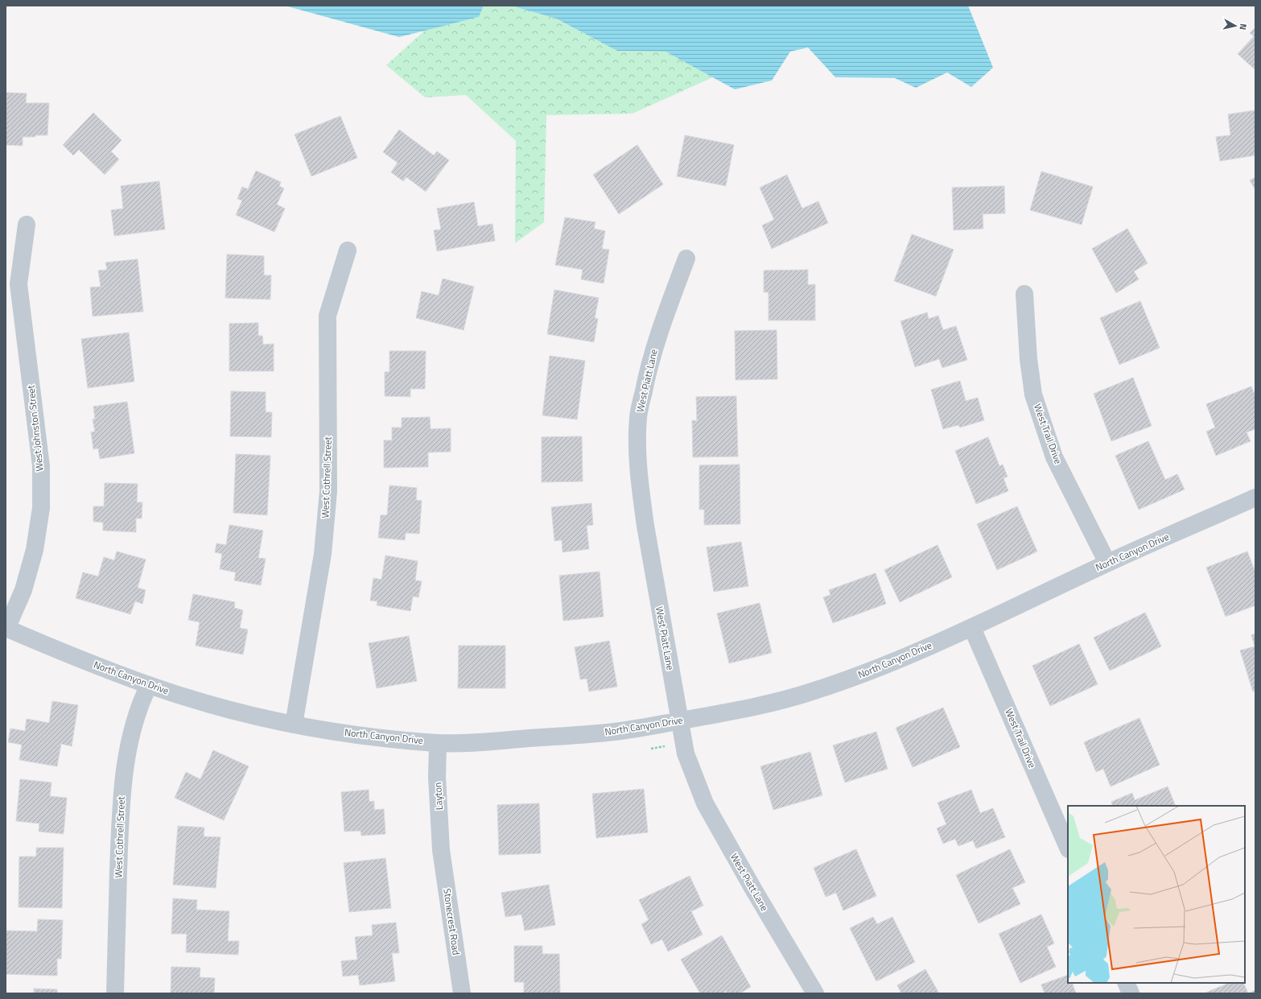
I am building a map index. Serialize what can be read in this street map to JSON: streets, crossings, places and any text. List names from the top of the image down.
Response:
{
  "streets": {
    "street": [
      "West Piatt Lane",
      "West Johnston Street",
      "West Trail Drive",
      "West Cothrell Street",
      "North Canyon Drive",
      "Layton",
      "Stonecrest Road"
    ]
  },
  "crossings": [
    ["West Piatt Lane", "North Canyon Drive"],
    ["West Johnston Street", "North Canyon Drive"],
    ["West Trail Drive", "North Canyon Drive"],
    ["West Cothrell Street", "North Canyon Drive"],
    ["North Canyon Drive", "Layton"],
    ["Layton", "Stonecrest Road"]
  ],
  "north": "right"
}
